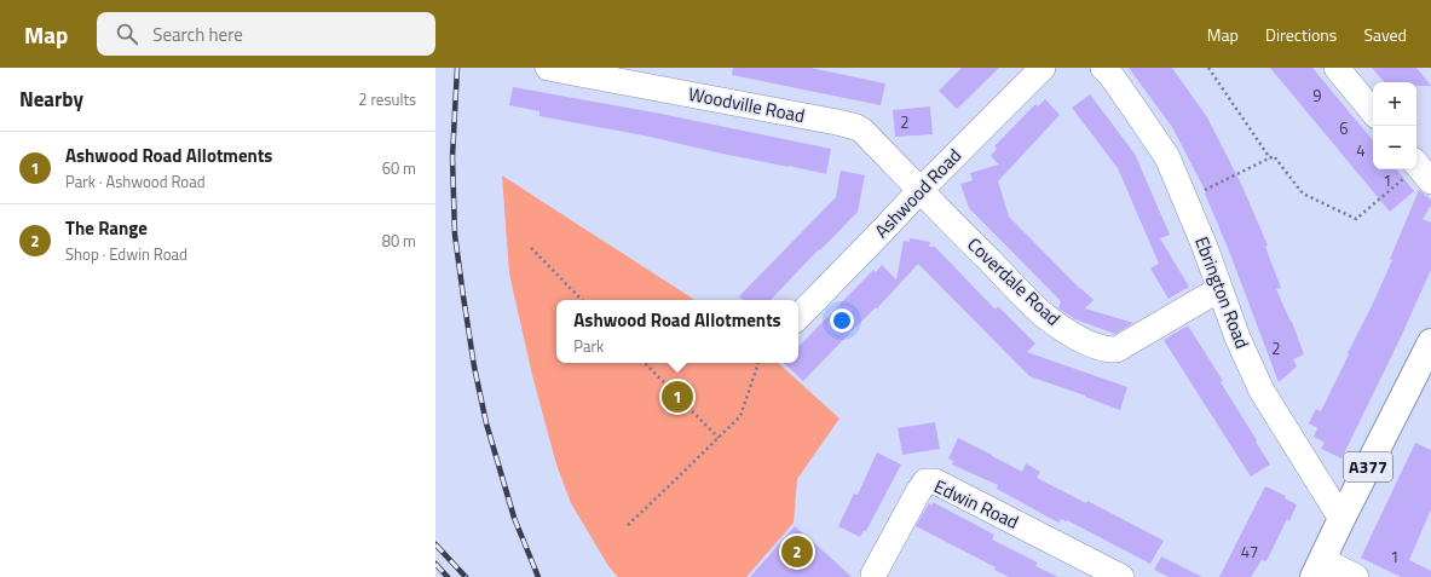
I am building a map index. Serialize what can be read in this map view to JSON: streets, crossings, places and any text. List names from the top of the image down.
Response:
{
  "streets": {
    "highway": ["A377"],
    "street": [
      "Woodville Road",
      "Ashwood Road",
      "Coverdale Road",
      "Ebrington Road",
      "Edwin Road"
    ]
  },
  "crossings": [
    ["Woodville Road", "Ashwood Road"],
    ["Woodville Road", "Coverdale Road"],
    ["Ashwood Road", "Coverdale Road"],
    ["Coverdale Road", "Ebrington Road"],
    ["Ebrington Road", "A377"]
  ],
  "house_numbers": [
    "9",
    "2",
    "6",
    "4",
    "1",
    "2",
    "47",
    "1"
  ],
  "page": {
    "header": "Map",
    "search": "Search here",
    "nav": ["Map", "Directions", "Saved"],
    "heading": ["Nearby", "2 results"],
    "map_buttons": ["+", "−"],
    "list": [
      {
        "mark": "1",
        "name": "Ashwood Road Allotments",
        "note": "Park · Ashwood Road",
        "value": "60 m"
      },
      {
        "mark": "2",
        "name": "The Range",
        "note": "Shop · Edwin Road",
        "value": "80 m"
      }
    ],
    "popup": ["Ashwood Road Allotments", "Park"],
    "pins": ["1", "2"]
  }
}
